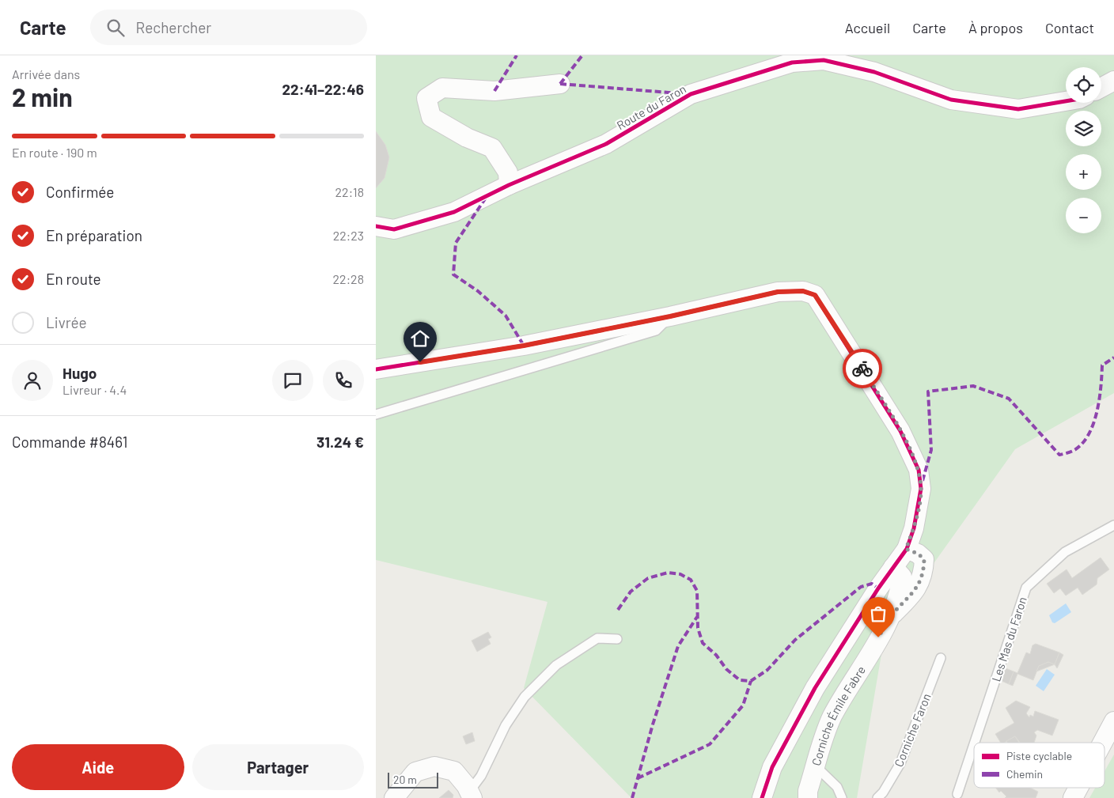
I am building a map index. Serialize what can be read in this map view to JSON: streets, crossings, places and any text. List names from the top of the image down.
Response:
{
  "streets": {
    "street": ["Route du Faron", "Corniche Émile Fabre"],
    "lane": ["Les Mas du Faron", "Corniche Faron"]
  },
  "legend": ["Piste cyclable", "Chemin"],
  "scale_bar": "20 m",
  "page": {
    "header": "Carte",
    "search": "Rechercher",
    "nav": [
      "Accueil",
      "Carte",
      "À propos",
      "Contact"
    ],
    "heading": ["2 min", "Arrivée dans", "22:41–22:46"],
    "panel": [
      "Hugo",
      "Livreur · 4.4",
      "Commande #8461",
      "31.24 €"
    ],
    "map_buttons": ["+", "−"],
    "bar": "En route · 190 m",
    "list": [
      ["Confirmée", "22:18"],
      ["En préparation", "22:23"],
      ["En route", "22:28"],
      "Livrée"
    ],
    "buttons": ["Aide", "Partager"],
    "scale": "20 m"
  }
}
